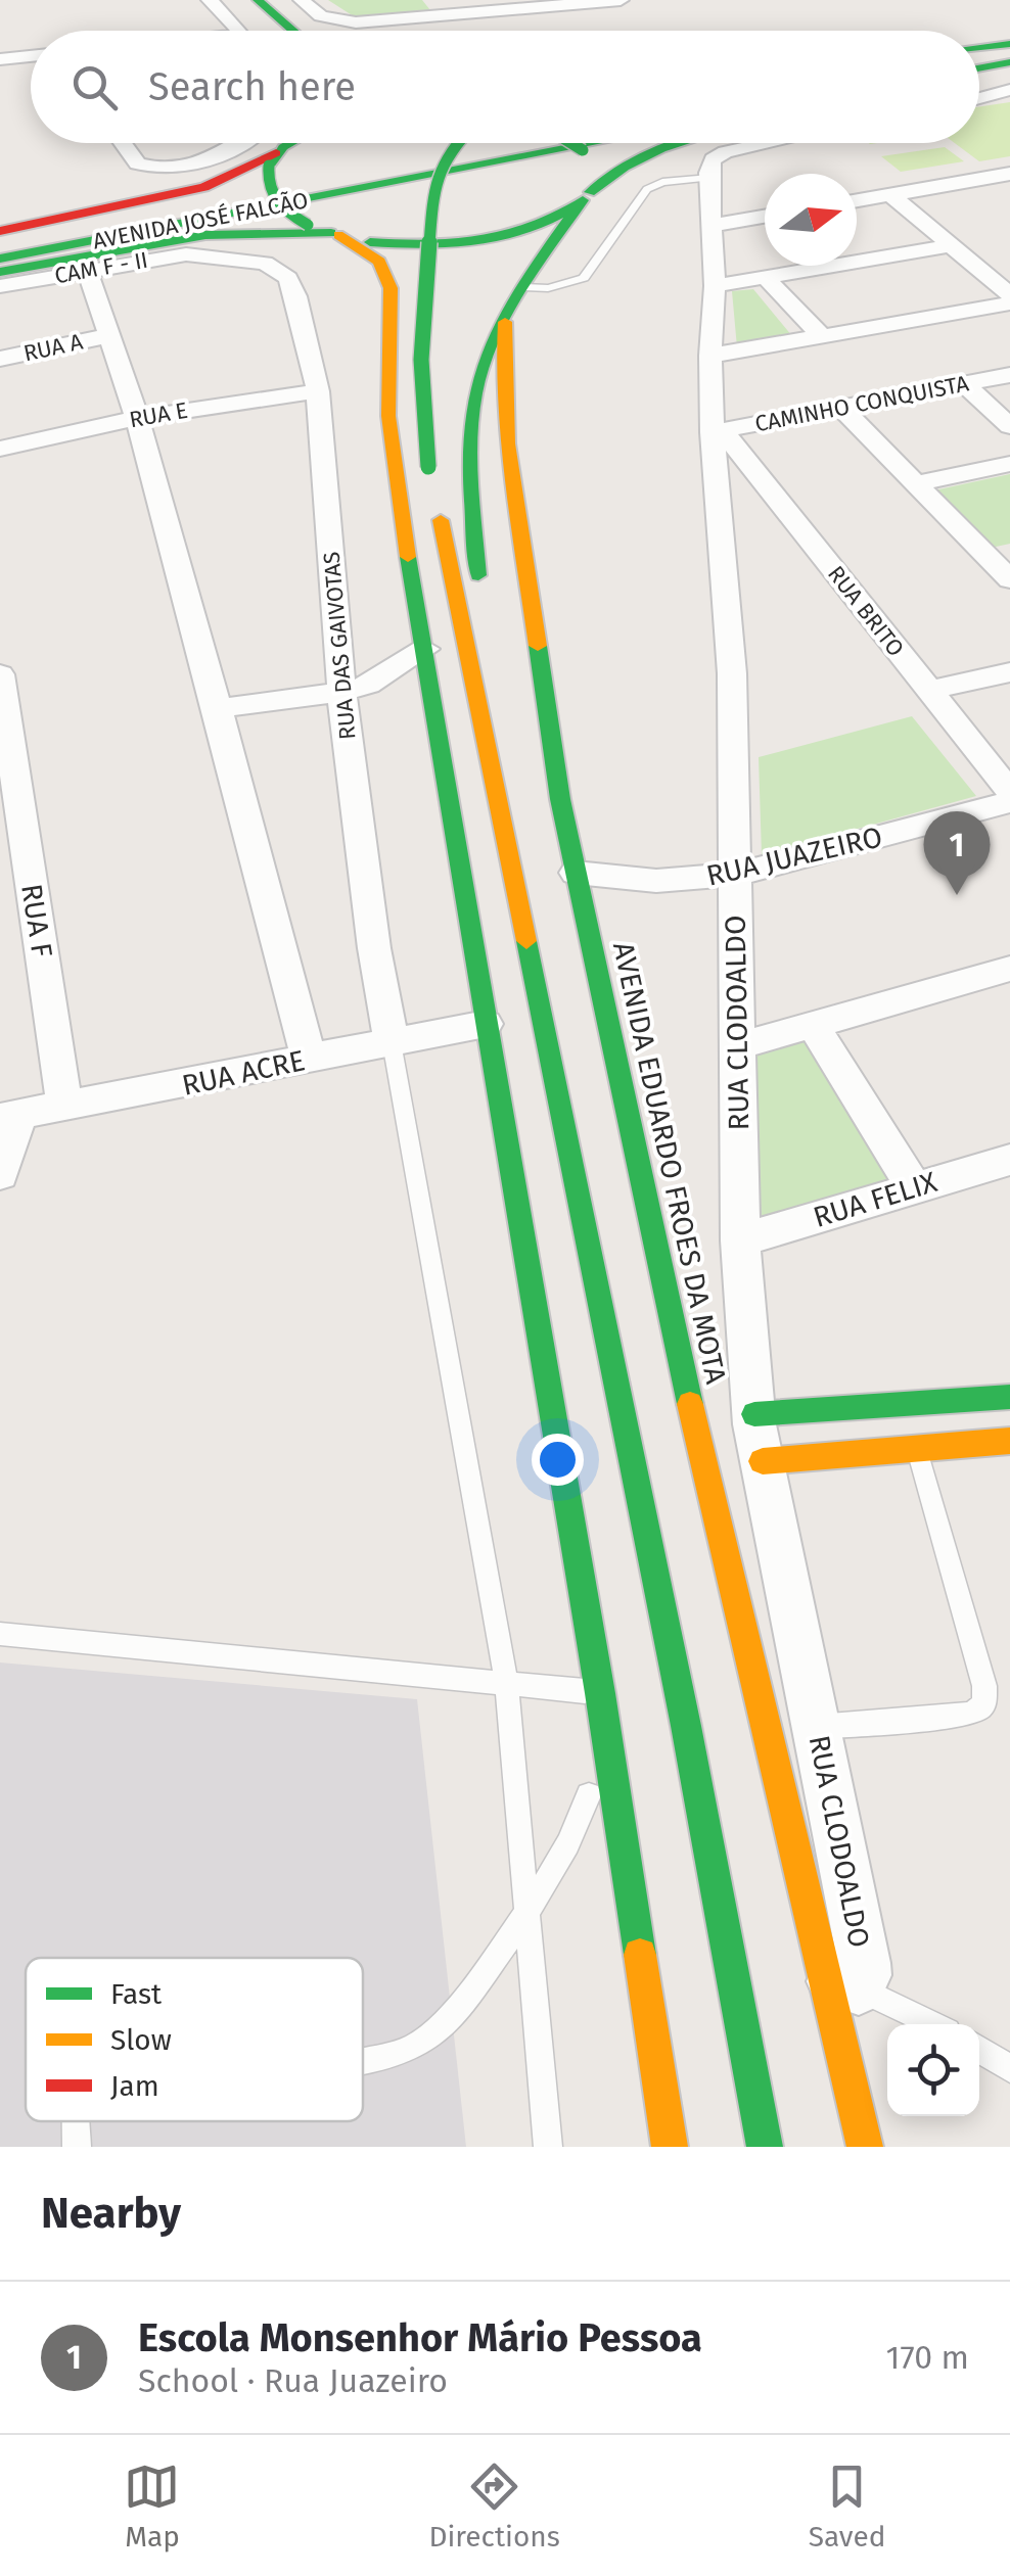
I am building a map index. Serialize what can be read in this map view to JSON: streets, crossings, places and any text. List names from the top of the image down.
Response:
{
  "streets": {
    "main road": ["AVENIDA JOSÉ FALCÃO", "AVENIDA EDUARDO FROES DA MOTA"],
    "street": [
      "CAM F - II",
      "RUA A",
      "CAMINHO CONQUISTA",
      "RUA E",
      "RUA BRITO",
      "RUA DAS GAIVOTAS",
      "RUA JUAZEIRO",
      "RUA F",
      "RUA CLODOALDO",
      "RUA ACRE",
      "RUA FELIX"
    ]
  },
  "crossings": [
    ["CAM F - II", "RUA DAS GAIVOTAS"],
    ["CAMINHO CONQUISTA", "RUA BRITO"],
    ["CAMINHO CONQUISTA", "RUA CLODOALDO"],
    ["RUA E", "RUA DAS GAIVOTAS"],
    ["RUA BRITO", "RUA CLODOALDO"],
    ["RUA DAS GAIVOTAS", "RUA ACRE"],
    ["RUA JUAZEIRO", "RUA CLODOALDO"],
    ["RUA JUAZEIRO", "AVENIDA EDUARDO FROES DA MOTA"],
    ["RUA F", "RUA ACRE"],
    ["RUA CLODOALDO", "AVENIDA EDUARDO FROES DA MOTA"],
    ["RUA CLODOALDO", "RUA FELIX"]
  ],
  "legend": ["Fast", "Slow", "Jam"],
  "north": "right",
  "page": {
    "search": "Search here",
    "pins": "1",
    "heading": "Nearby",
    "list": [
      {
        "mark": "1",
        "name": "Escola Monsenhor Mário Pessoa",
        "note": "School · Rua Juazeiro",
        "value": "170 m"
      }
    ],
    "nav": ["Map", "Directions", "Saved"]
  }
}
